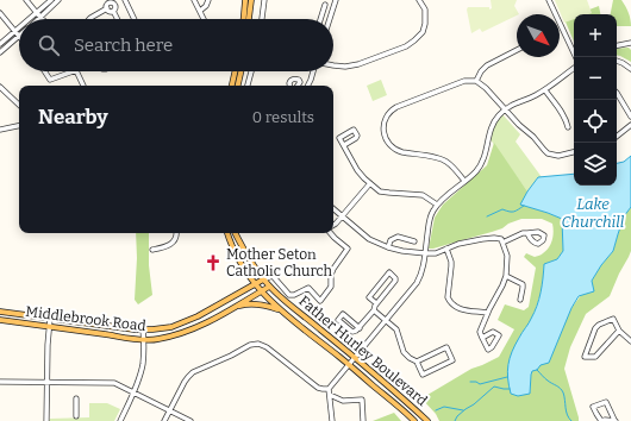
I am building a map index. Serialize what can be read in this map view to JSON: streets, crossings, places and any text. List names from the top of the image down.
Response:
{
  "streets": {
    "main road": ["Middlebrook Road", "Father Hurley Boulevard"]
  },
  "crossings": [
    ["Middlebrook Road", "Father Hurley Boulevard"]
  ],
  "water": ["Lake Churchill"],
  "places": {
    "church": ["Mother Seton Catholic Church"]
  },
  "north": "bottom right",
  "page": {
    "map_buttons": ["+", "−"],
    "search": "Search here",
    "heading": ["Nearby", "0 results"]
  }
}
